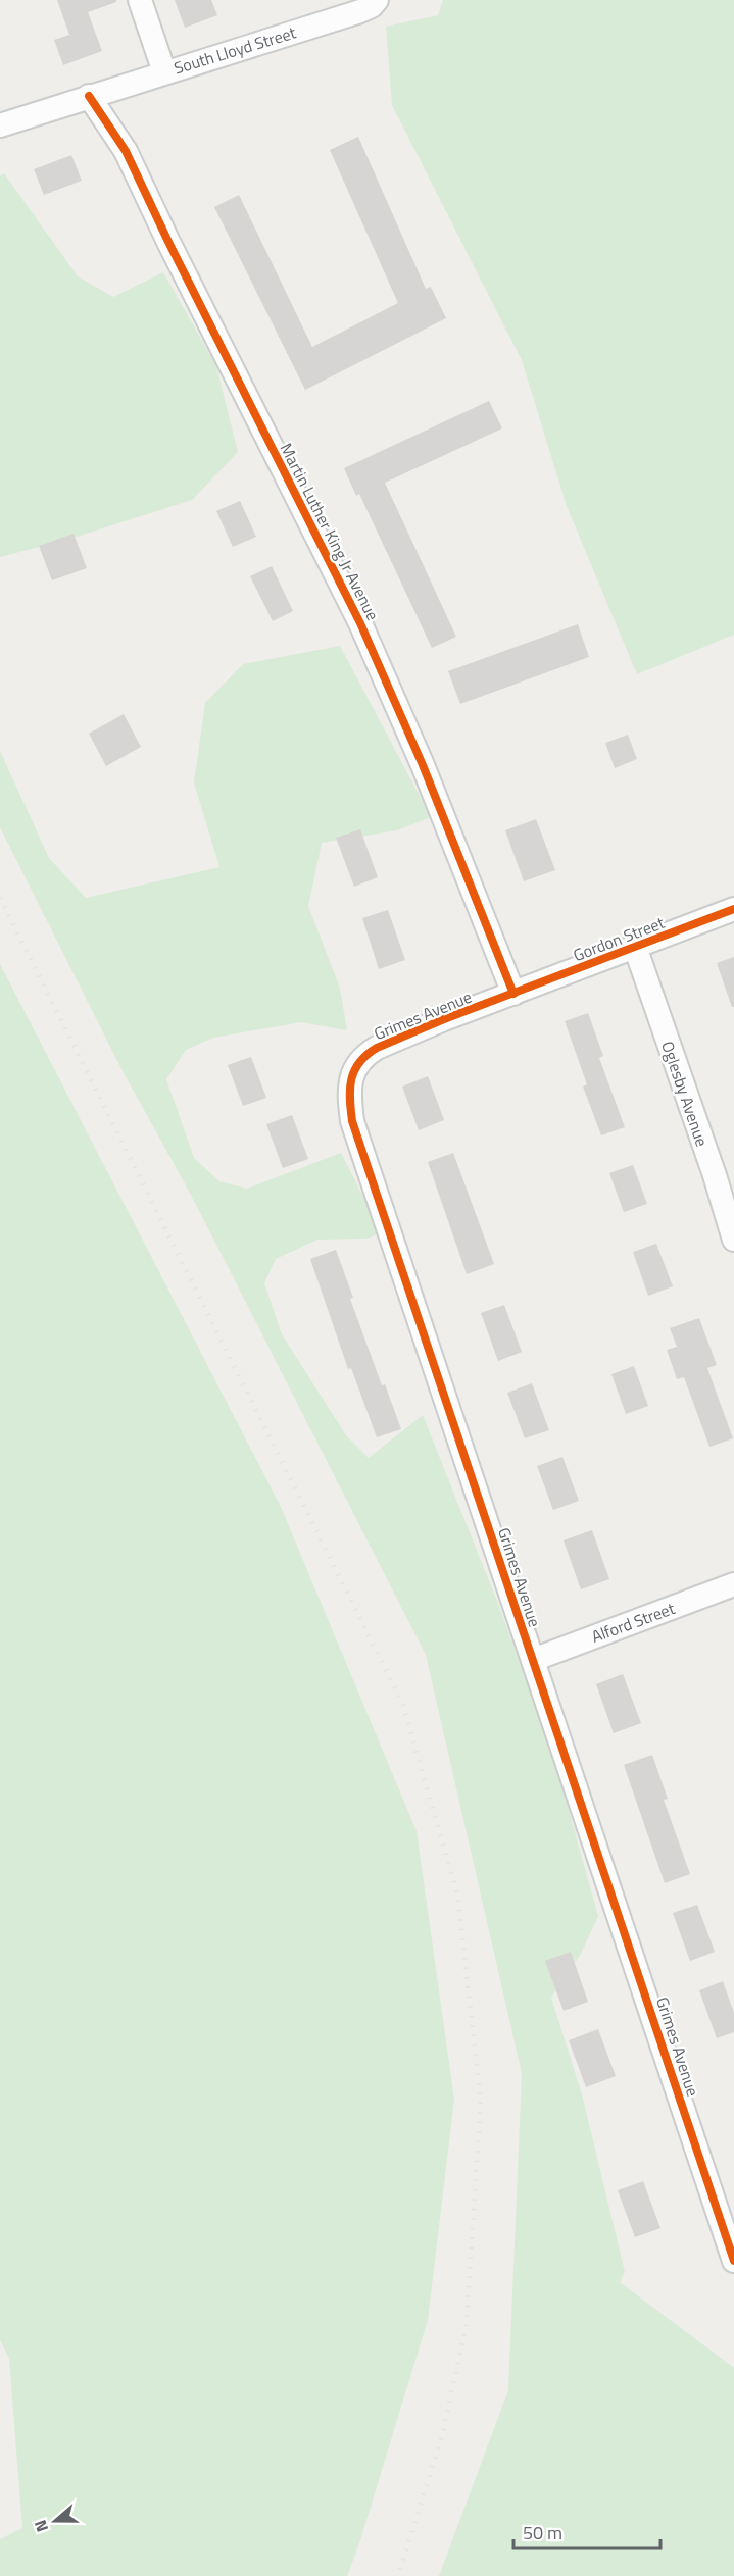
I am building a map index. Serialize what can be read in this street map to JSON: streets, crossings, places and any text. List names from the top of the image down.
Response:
{
  "streets": {
    "street": [
      "South Lloyd Street",
      "Martin Luther King Jr Avenue",
      "Gordon Street",
      "Grimes Avenue",
      "Oglesby Avenue",
      "Alford Street"
    ]
  },
  "crossings": [
    ["South Lloyd Street", "Martin Luther King Jr Avenue"],
    ["Martin Luther King Jr Avenue", "Gordon Street"],
    ["Martin Luther King Jr Avenue", "Grimes Avenue"],
    ["Gordon Street", "Grimes Avenue"],
    ["Gordon Street", "Oglesby Avenue"],
    ["Grimes Avenue", "Alford Street"]
  ],
  "scale_bar": "50 m",
  "north": "left"
}
